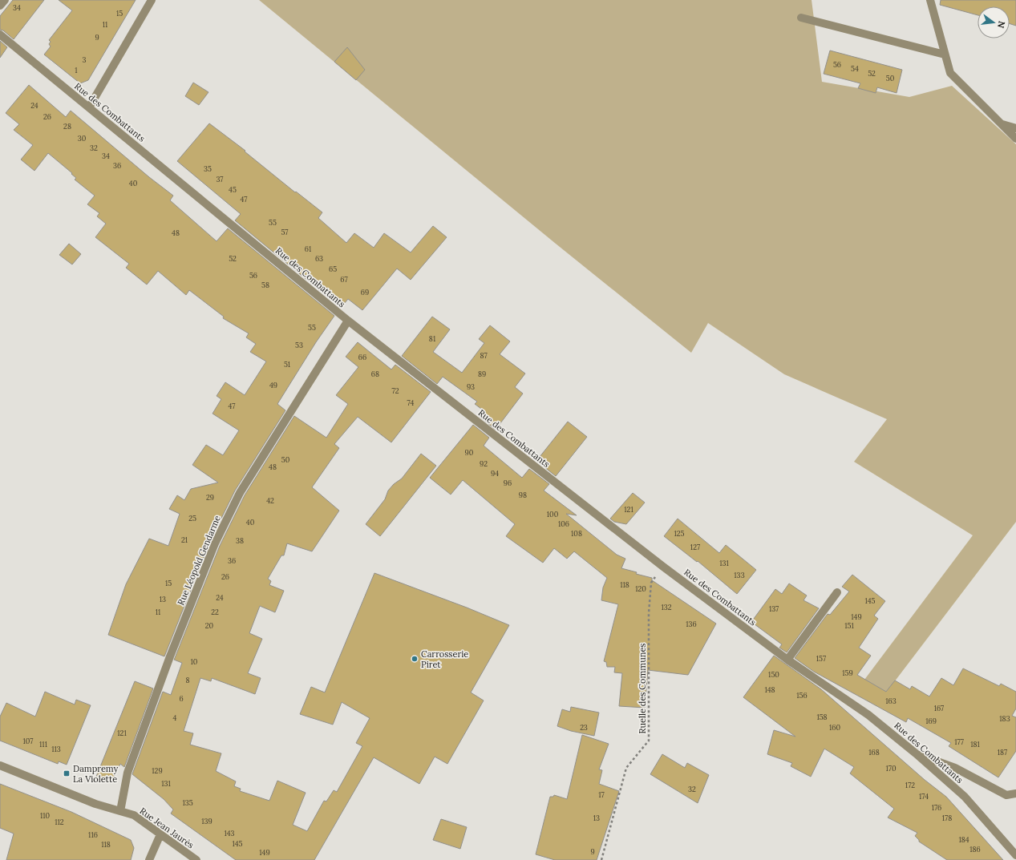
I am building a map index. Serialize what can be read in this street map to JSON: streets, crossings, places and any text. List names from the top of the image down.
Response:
{
  "streets": {
    "street": ["Rue des Combattants", "Rue Léopold Gendarme", "Rue Jean Jaurès"],
    "path": ["Ruelle des Communes"]
  },
  "crossings": [
    ["Rue des Combattants", "Rue Léopold Gendarme"],
    ["Rue des Combattants", "Ruelle des Communes"],
    ["Rue Léopold Gendarme", "Rue Jean Jaurès"]
  ],
  "places": {
    "other": ["Carrosserie Piret"],
    "transit": ["Dampremy La Violette"]
  },
  "house_numbers": [
    "34",
    "15",
    "11",
    "9",
    "3",
    "56",
    "54",
    "1",
    "52",
    "50",
    "24",
    "26",
    "28",
    "30",
    "32",
    "34",
    "36",
    "35",
    "37",
    "40",
    "45",
    "47",
    "55",
    "57",
    "48",
    "61",
    "52",
    "63",
    "65",
    "56",
    "67",
    "58",
    "69",
    "55",
    "81",
    "53",
    "87",
    "66",
    "51",
    "68",
    "89",
    "49",
    "93",
    "72",
    "74",
    "47",
    "90",
    "50",
    "92",
    "48",
    "94",
    "96",
    "98",
    "29",
    "42",
    "121",
    "100",
    "25",
    "40",
    "106",
    "108",
    "125",
    "21",
    "38",
    "127",
    "36",
    "131",
    "133",
    "26",
    "15",
    "118",
    "120",
    "24",
    "13",
    "145",
    "132",
    "137",
    "11",
    "22",
    "149",
    "136",
    "20",
    "151",
    "157",
    "10",
    "159",
    "150",
    "8",
    "148",
    "156",
    "6",
    "163",
    "167",
    "158",
    "4",
    "183",
    "169",
    "23",
    "160",
    "121",
    "107",
    "177",
    "111",
    "181",
    "113",
    "168",
    "187",
    "170",
    "129",
    "131",
    "172",
    "32",
    "17",
    "174",
    "135",
    "176",
    "110",
    "13",
    "178",
    "139",
    "112",
    "143",
    "116",
    "184",
    "145",
    "118",
    "186",
    "9",
    "149"
  ],
  "north": "right"
}
